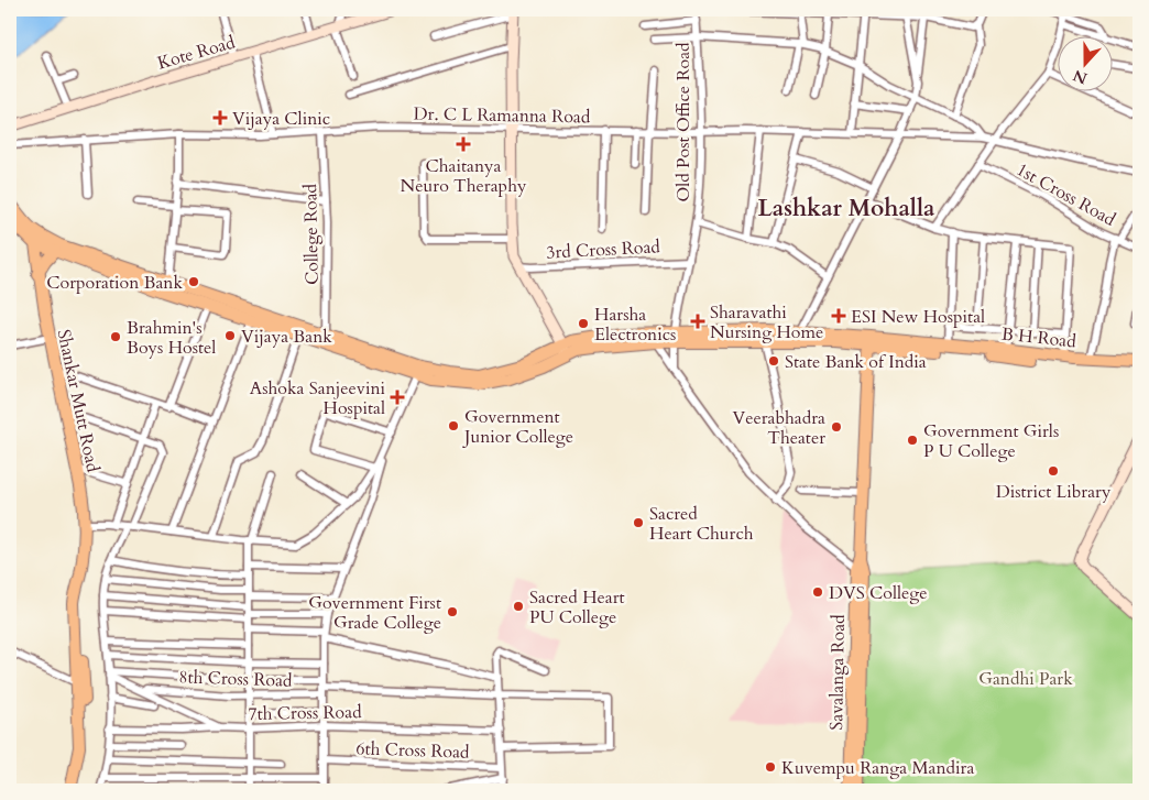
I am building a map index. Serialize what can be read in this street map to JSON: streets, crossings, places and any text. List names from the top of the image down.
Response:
{
  "streets": {
    "main road": ["B H Road", "Shankar Mutt Road", "Savalanga Road"],
    "street": [
      "Kote Road",
      "Dr. C L Ramanna Road",
      "Old Post Office Road",
      "1st Cross Road",
      "College Road",
      "3rd Cross Road",
      "8th Cross Road",
      "7th Cross Road",
      "6th Cross Road"
    ]
  },
  "crossings": [
    ["Dr. C L Ramanna Road", "Old Post Office Road"],
    ["Dr. C L Ramanna Road", "College Road"],
    ["Old Post Office Road", "3rd Cross Road"],
    ["B H Road", "Savalanga Road"]
  ],
  "districts": ["Lashkar Mohalla"],
  "parks": ["Gandhi Park"],
  "places": {
    "health": [
      "Vijaya Clinic",
      "Chaitanya Neuro Theraphy",
      "ESI New Hospital",
      "Sharavathi Nursing Home",
      "Ashoka Sanjeevini Hospital"
    ],
    "other": [
      "Corporation Bank",
      "Harsha Electronics",
      "Vijaya Bank",
      "Brahmin's Boys Hostel",
      "State Bank of India",
      "Government Junior College",
      "Veerabhadra Theater",
      "Government Girls P U College",
      "District Library",
      "Sacred Heart Church",
      "DVS College",
      "Sacred Heart PU College",
      "Government First Grade College",
      "Kuvempu Ranga Mandira"
    ]
  },
  "north": "bottom"
}
